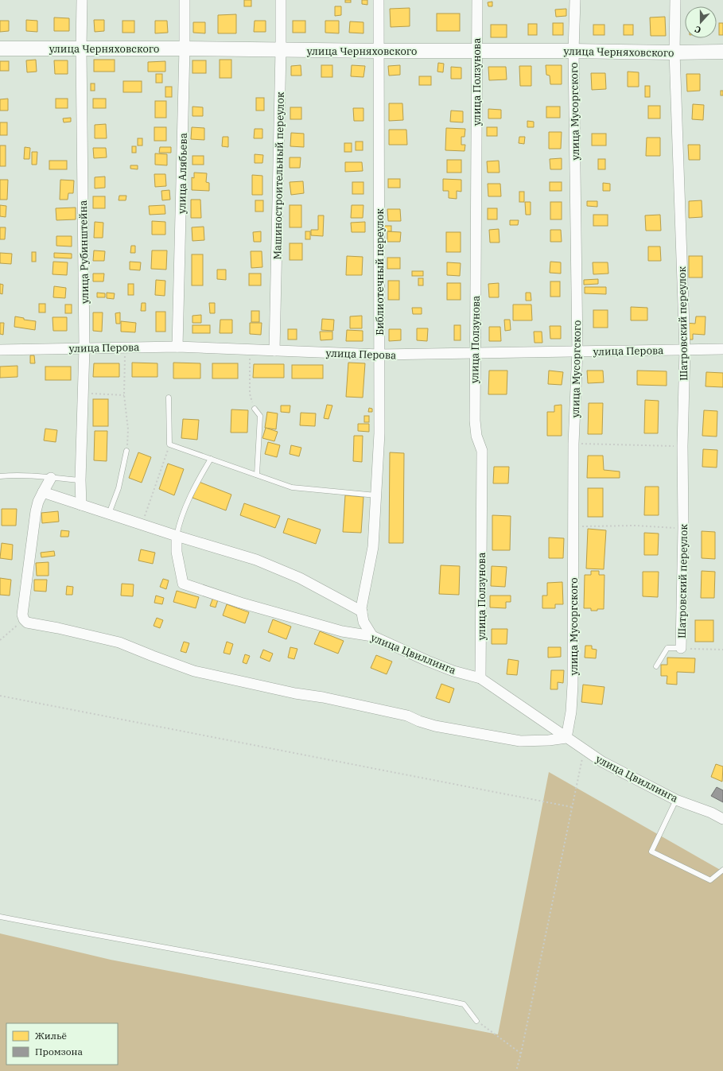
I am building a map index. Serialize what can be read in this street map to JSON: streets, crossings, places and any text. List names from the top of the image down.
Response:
{
  "streets": {
    "street": [
      "улица Черняховского",
      "улица Ползунова",
      "улица Мусоргского",
      "улица Алябьева",
      "Машиностроительный переулок",
      "улица Рубинштейна",
      "Библиотечный переулок",
      "Шатровский переулок",
      "улица Перова",
      "улица Цвиллинга"
    ]
  },
  "crossings": [
    ["улица Черняховского", "улица Ползунова"],
    ["улица Черняховского", "улица Мусоргского"],
    ["улица Черняховского", "улица Алябьева"],
    ["улица Черняховского", "Машиностроительный переулок"],
    ["улица Черняховского", "улица Рубинштейна"],
    ["улица Черняховского", "Библиотечный переулок"],
    ["улица Черняховского", "Шатровский переулок"],
    ["улица Ползунова", "улица Перова"],
    ["улица Ползунова", "улица Цвиллинга"],
    ["улица Мусоргского", "улица Перова"],
    ["улица Мусоргского", "улица Цвиллинга"],
    ["улица Алябьева", "улица Перова"],
    ["Машиностроительный переулок", "улица Перова"],
    ["улица Рубинштейна", "улица Перова"],
    ["Библиотечный переулок", "улица Перова"],
    ["Библиотечный переулок", "улица Цвиллинга"],
    ["Шатровский переулок", "улица Перова"]
  ],
  "legend": ["Жильё", "Промзона"],
  "north": "bottom"
}
